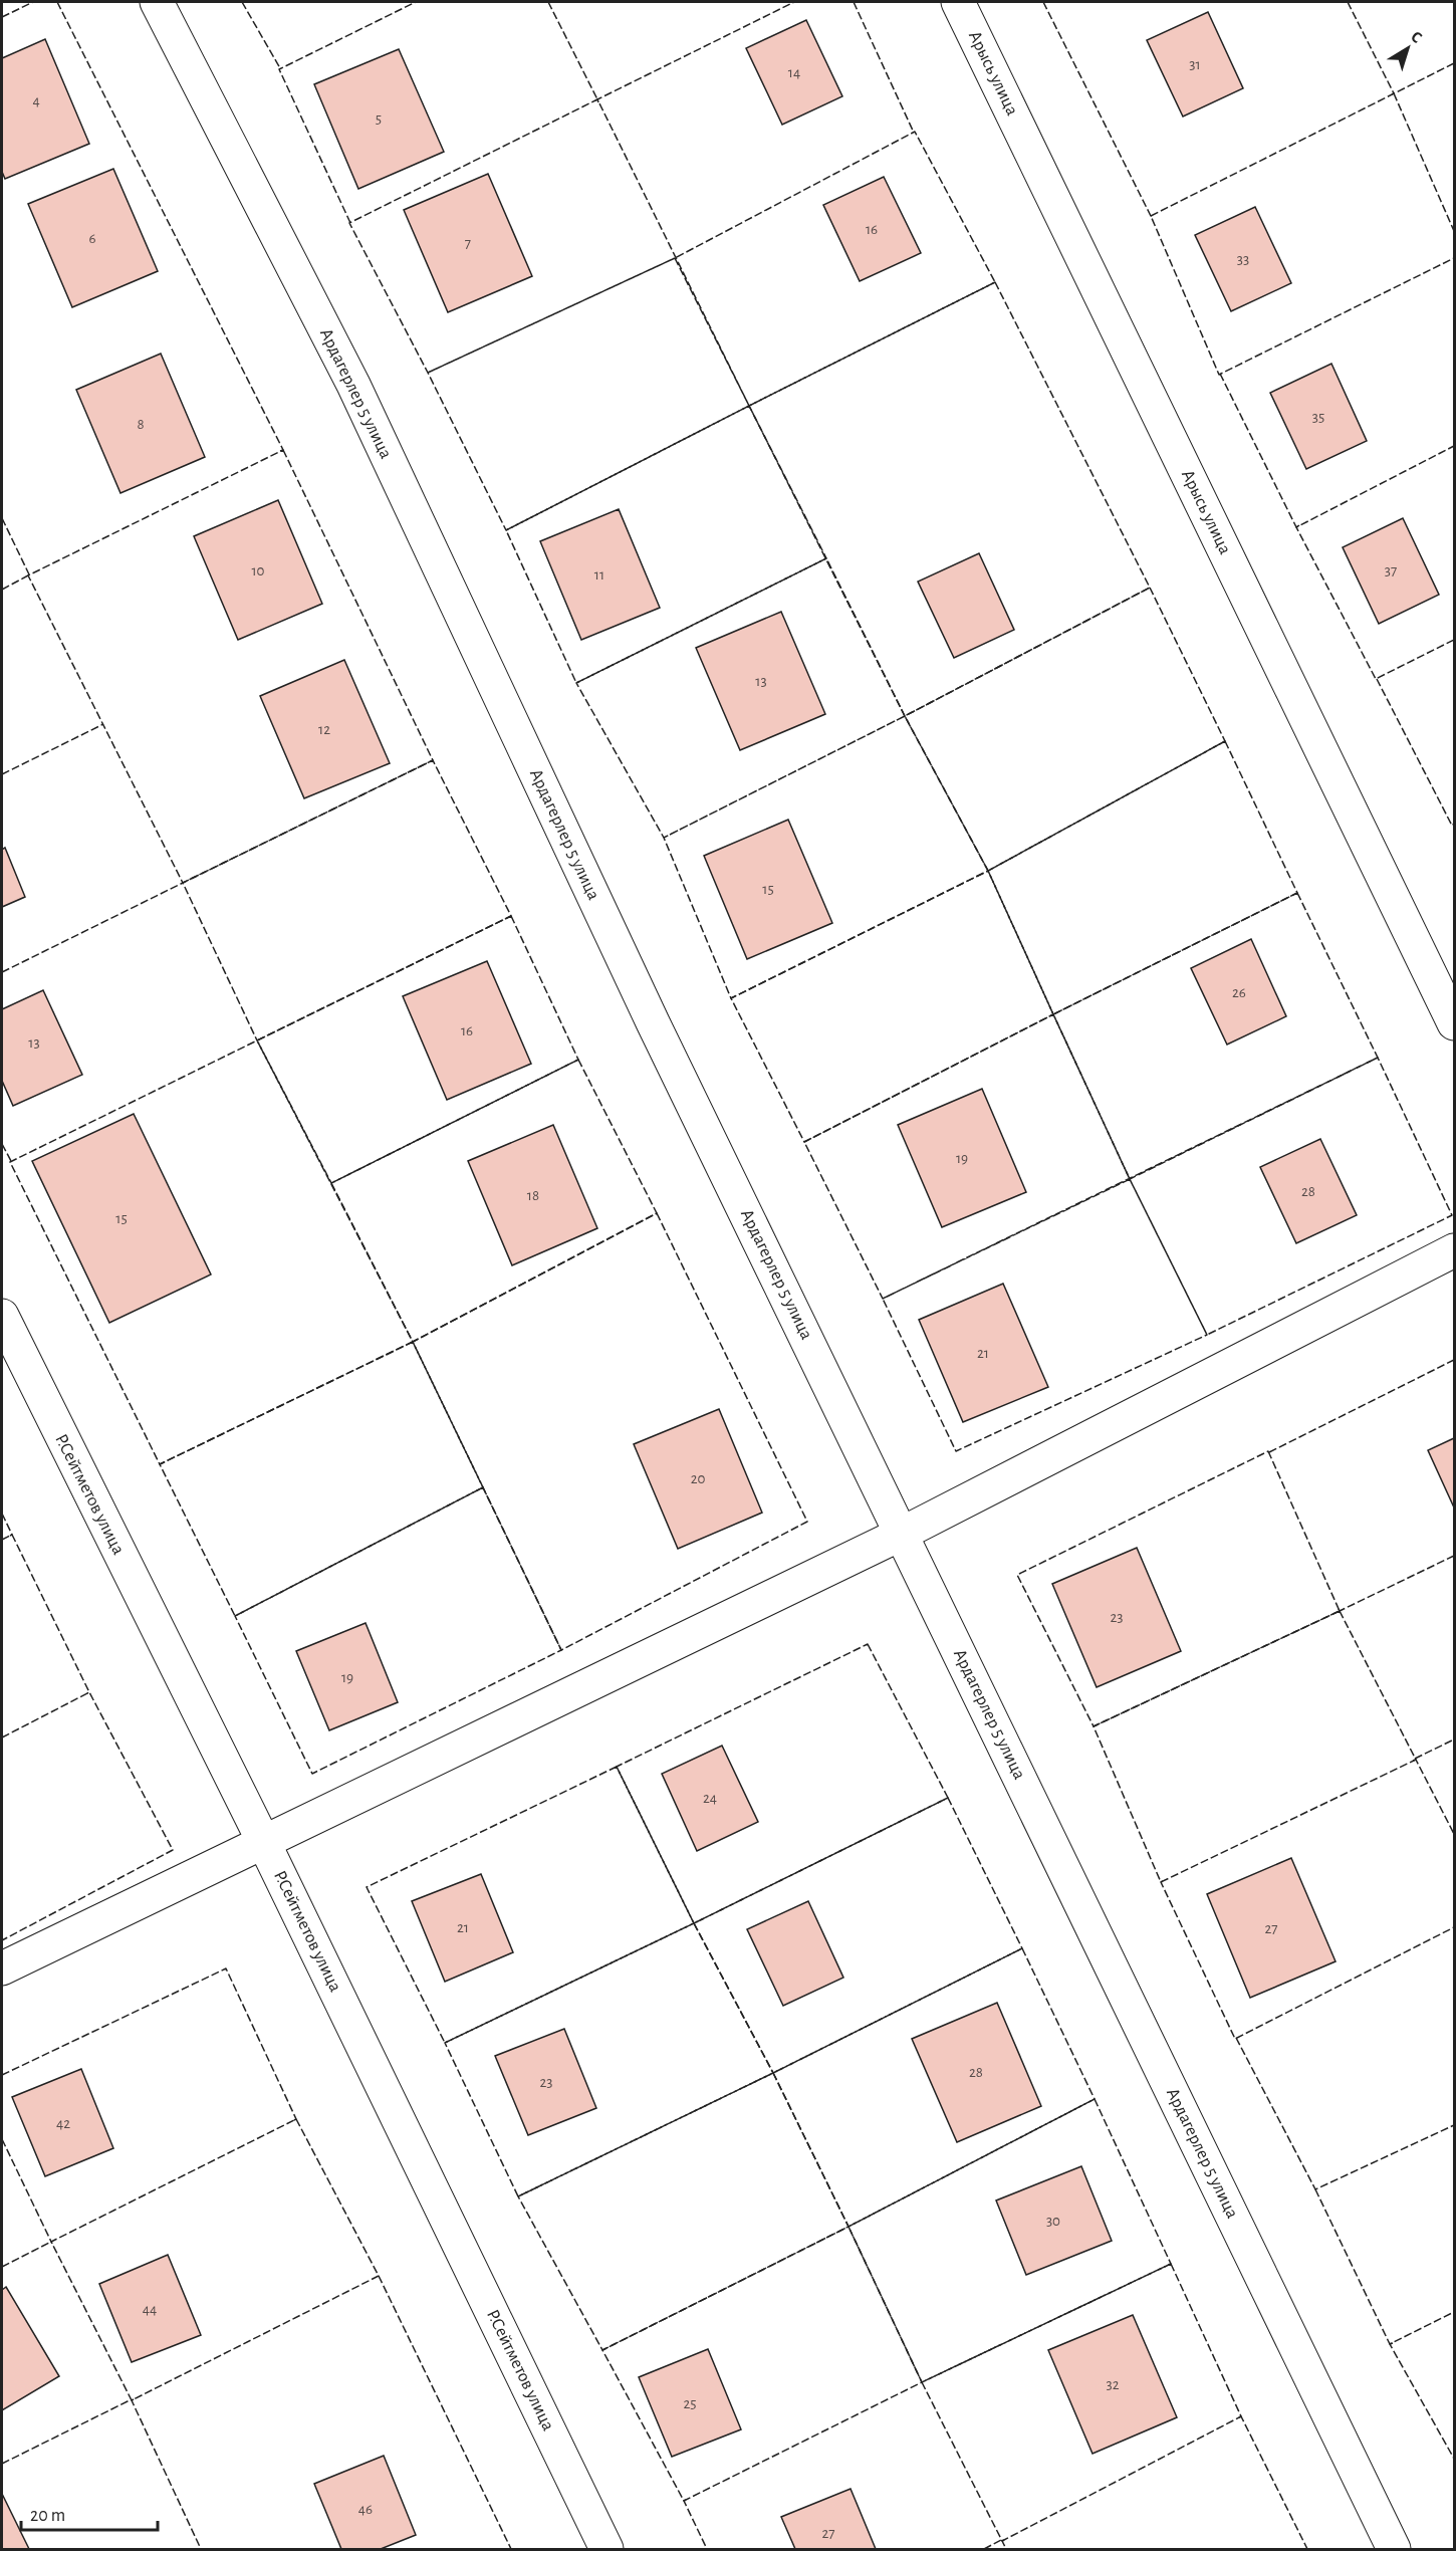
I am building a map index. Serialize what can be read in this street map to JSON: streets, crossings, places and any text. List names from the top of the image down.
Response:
{
  "streets": {
    "street": ["Арысь улица", "Ардагерлер 5 улица", "Р.Сейтметов улица"]
  },
  "house_numbers": [
    "31",
    "14",
    "4",
    "5",
    "16",
    "6",
    "7",
    "33",
    "35",
    "8",
    "10",
    "37",
    "11",
    "13",
    "12",
    "15",
    "26",
    "16",
    "13",
    "19",
    "28",
    "18",
    "15",
    "21",
    "20",
    "23",
    "19",
    "24",
    "21",
    "27",
    "28",
    "23",
    "42",
    "30",
    "44",
    "32",
    "25",
    "46",
    "27"
  ],
  "scale_bar": "20 m",
  "north": "top right"
}
